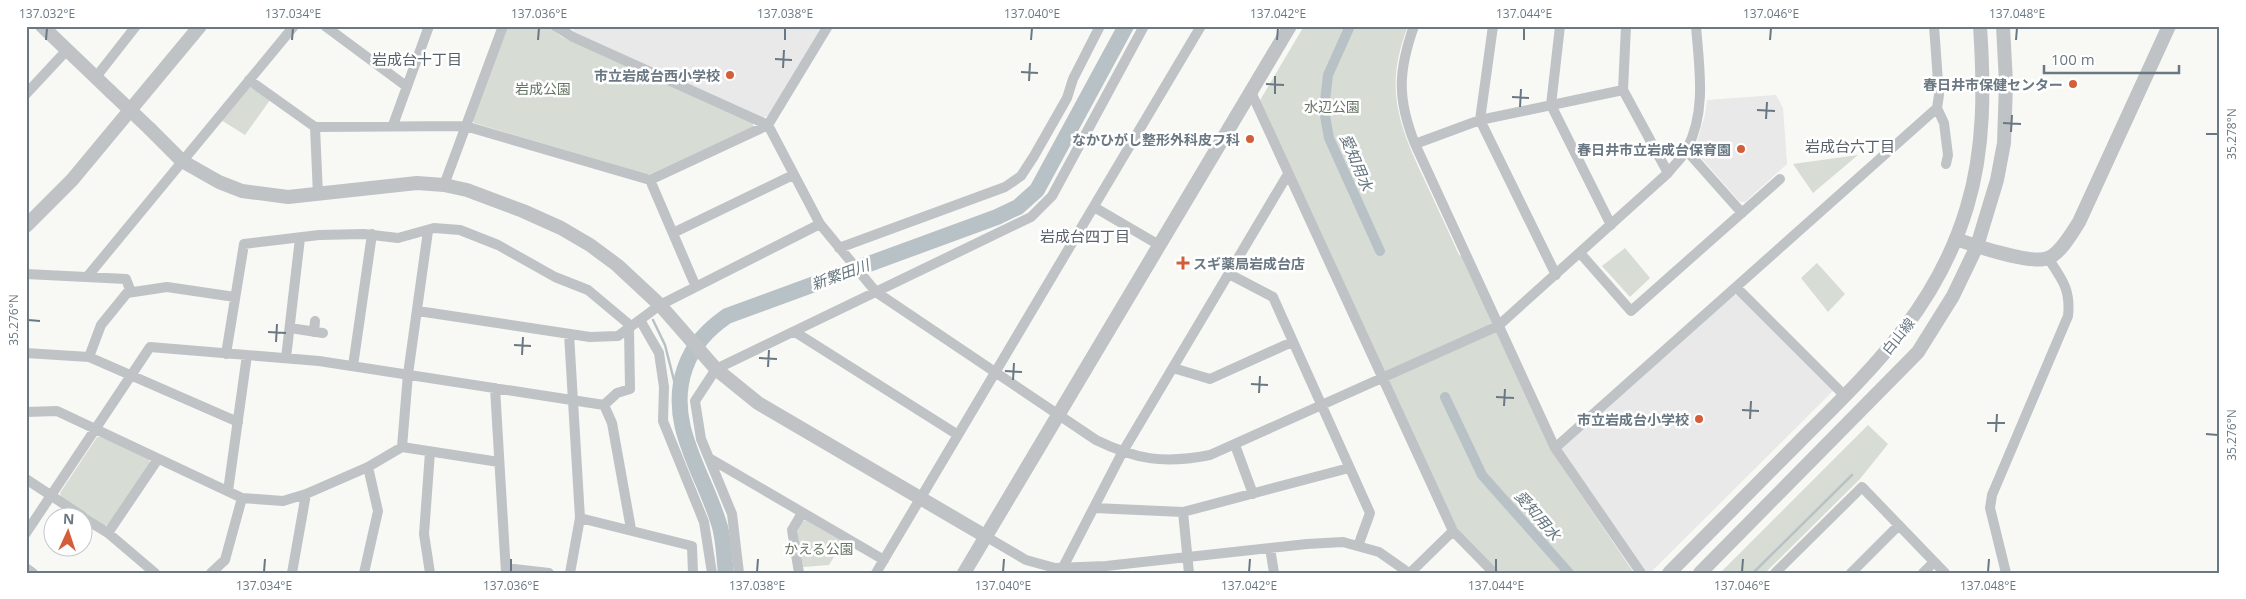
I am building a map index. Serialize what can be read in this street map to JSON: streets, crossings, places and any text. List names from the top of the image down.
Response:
{
  "streets": {
    "street": ["白山線"]
  },
  "districts": ["岩成台十丁目", "岩成台六丁目", "岩成台四丁目"],
  "water": ["愛知用水", "新繁田川"],
  "parks": ["岩成公園", "水辺公園", "かえる公園"],
  "places": {
    "other": [
      "市立岩成台西小学校",
      "春日井市保健センター",
      "なかひがし整形外科皮フ科",
      "春日井市立岩成台保育園",
      "市立岩成台小学校"
    ],
    "health": ["スギ薬局岩成台店"]
  },
  "scale_bar": "100 m",
  "north": "top",
  "coordinates": [
    "137.032°E",
    "137.034°E",
    "137.036°E",
    "137.038°E",
    "137.040°E",
    "137.042°E",
    "137.044°E",
    "137.046°E",
    "137.048°E",
    "35.278°N",
    "35.276°N"
  ]
}
